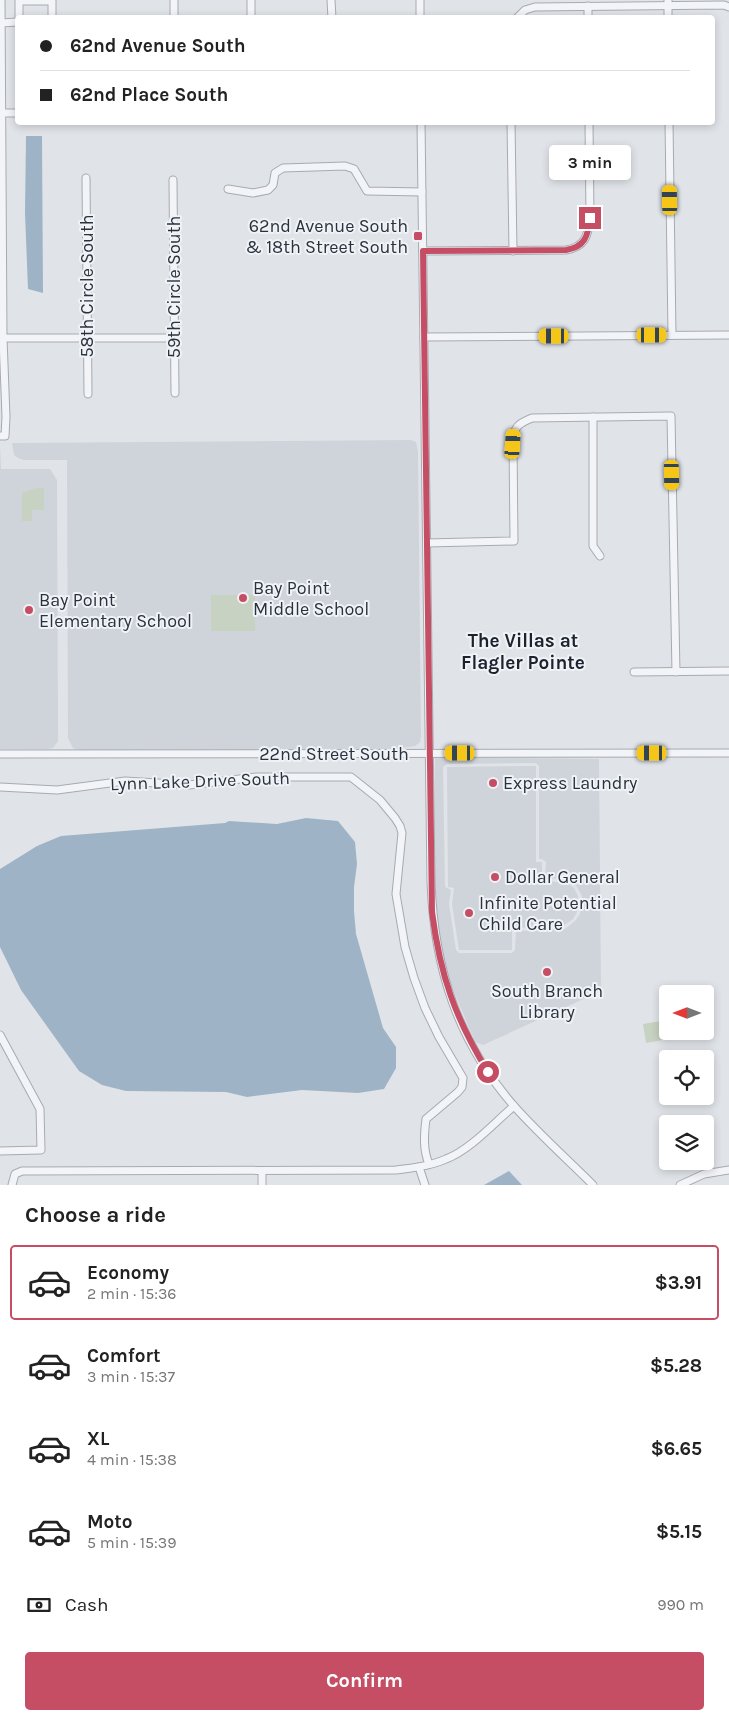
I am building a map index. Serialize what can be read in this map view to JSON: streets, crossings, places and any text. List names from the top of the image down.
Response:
{
  "streets": {
    "street": [
      "58th Circle South",
      "59th Circle South",
      "22nd Street South",
      "Lynn Lake Drive South"
    ]
  },
  "districts": ["The Villas at Flagler Pointe"],
  "places": {
    "transit": ["62nd Avenue South & 18th Street South"],
    "other": [
      "Bay Point Middle School",
      "Bay Point Elementary School",
      "Express Laundry",
      "Dollar General",
      "Infinite Potential Child Care",
      "South Branch Library"
    ]
  },
  "north": "left",
  "page": {
    "banner": ["62nd Avenue South", "62nd Place South"],
    "bubble": "3 min",
    "heading": "Choose a ride",
    "list": [
      {
        "name": "Economy",
        "note": "2 min · 15:36",
        "value": "$3.91"
      },
      {
        "name": "Comfort",
        "note": "3 min · 15:37",
        "value": "$5.28"
      },
      {
        "name": "XL",
        "note": "4 min · 15:38",
        "value": "$6.65"
      },
      {
        "name": "Moto",
        "note": "5 min · 15:39",
        "value": "$5.15"
      }
    ],
    "pay": ["Cash", "990 m"],
    "buttons": "Confirm"
  }
}
